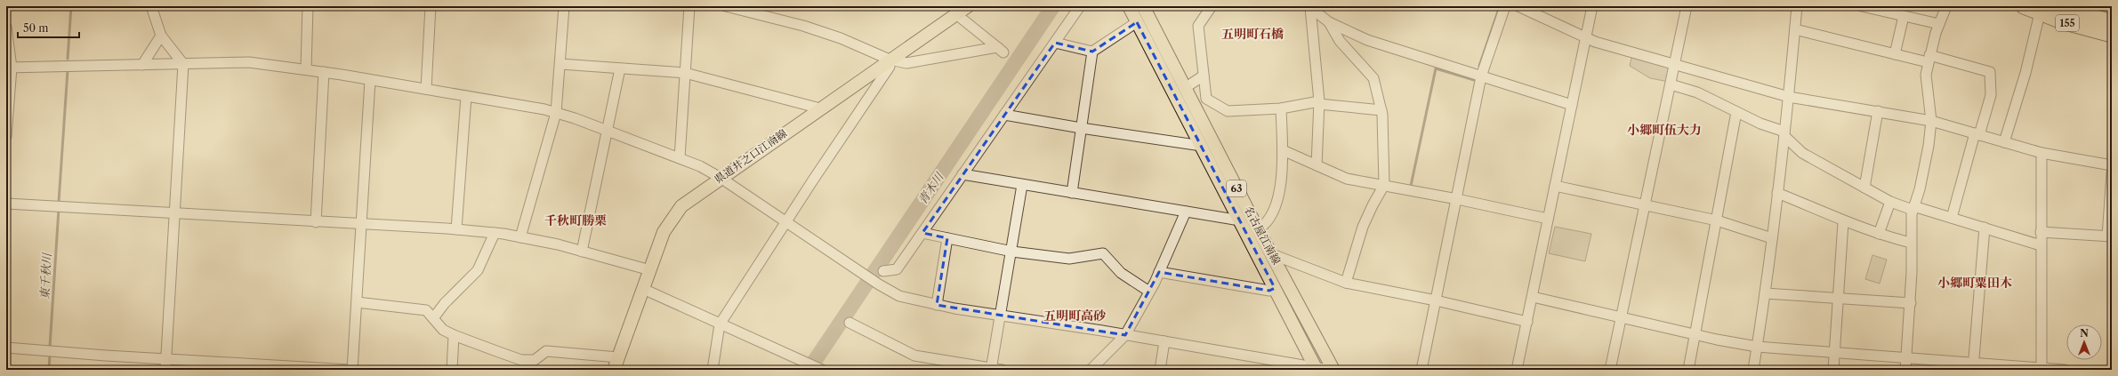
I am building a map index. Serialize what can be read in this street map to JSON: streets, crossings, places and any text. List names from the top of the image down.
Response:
{
  "streets": {
    "highway": ["155"],
    "main road": ["県道井之口江南線", "63", "名古屋江南線"]
  },
  "districts": [
    "五明町石橋",
    "小郷町伍大力",
    "千秋町勝栗",
    "小郷町粟田木",
    "五明町高砂"
  ],
  "water": ["青木川", "東千秋川"],
  "scale_bar": "50 m",
  "north": "top"
}
